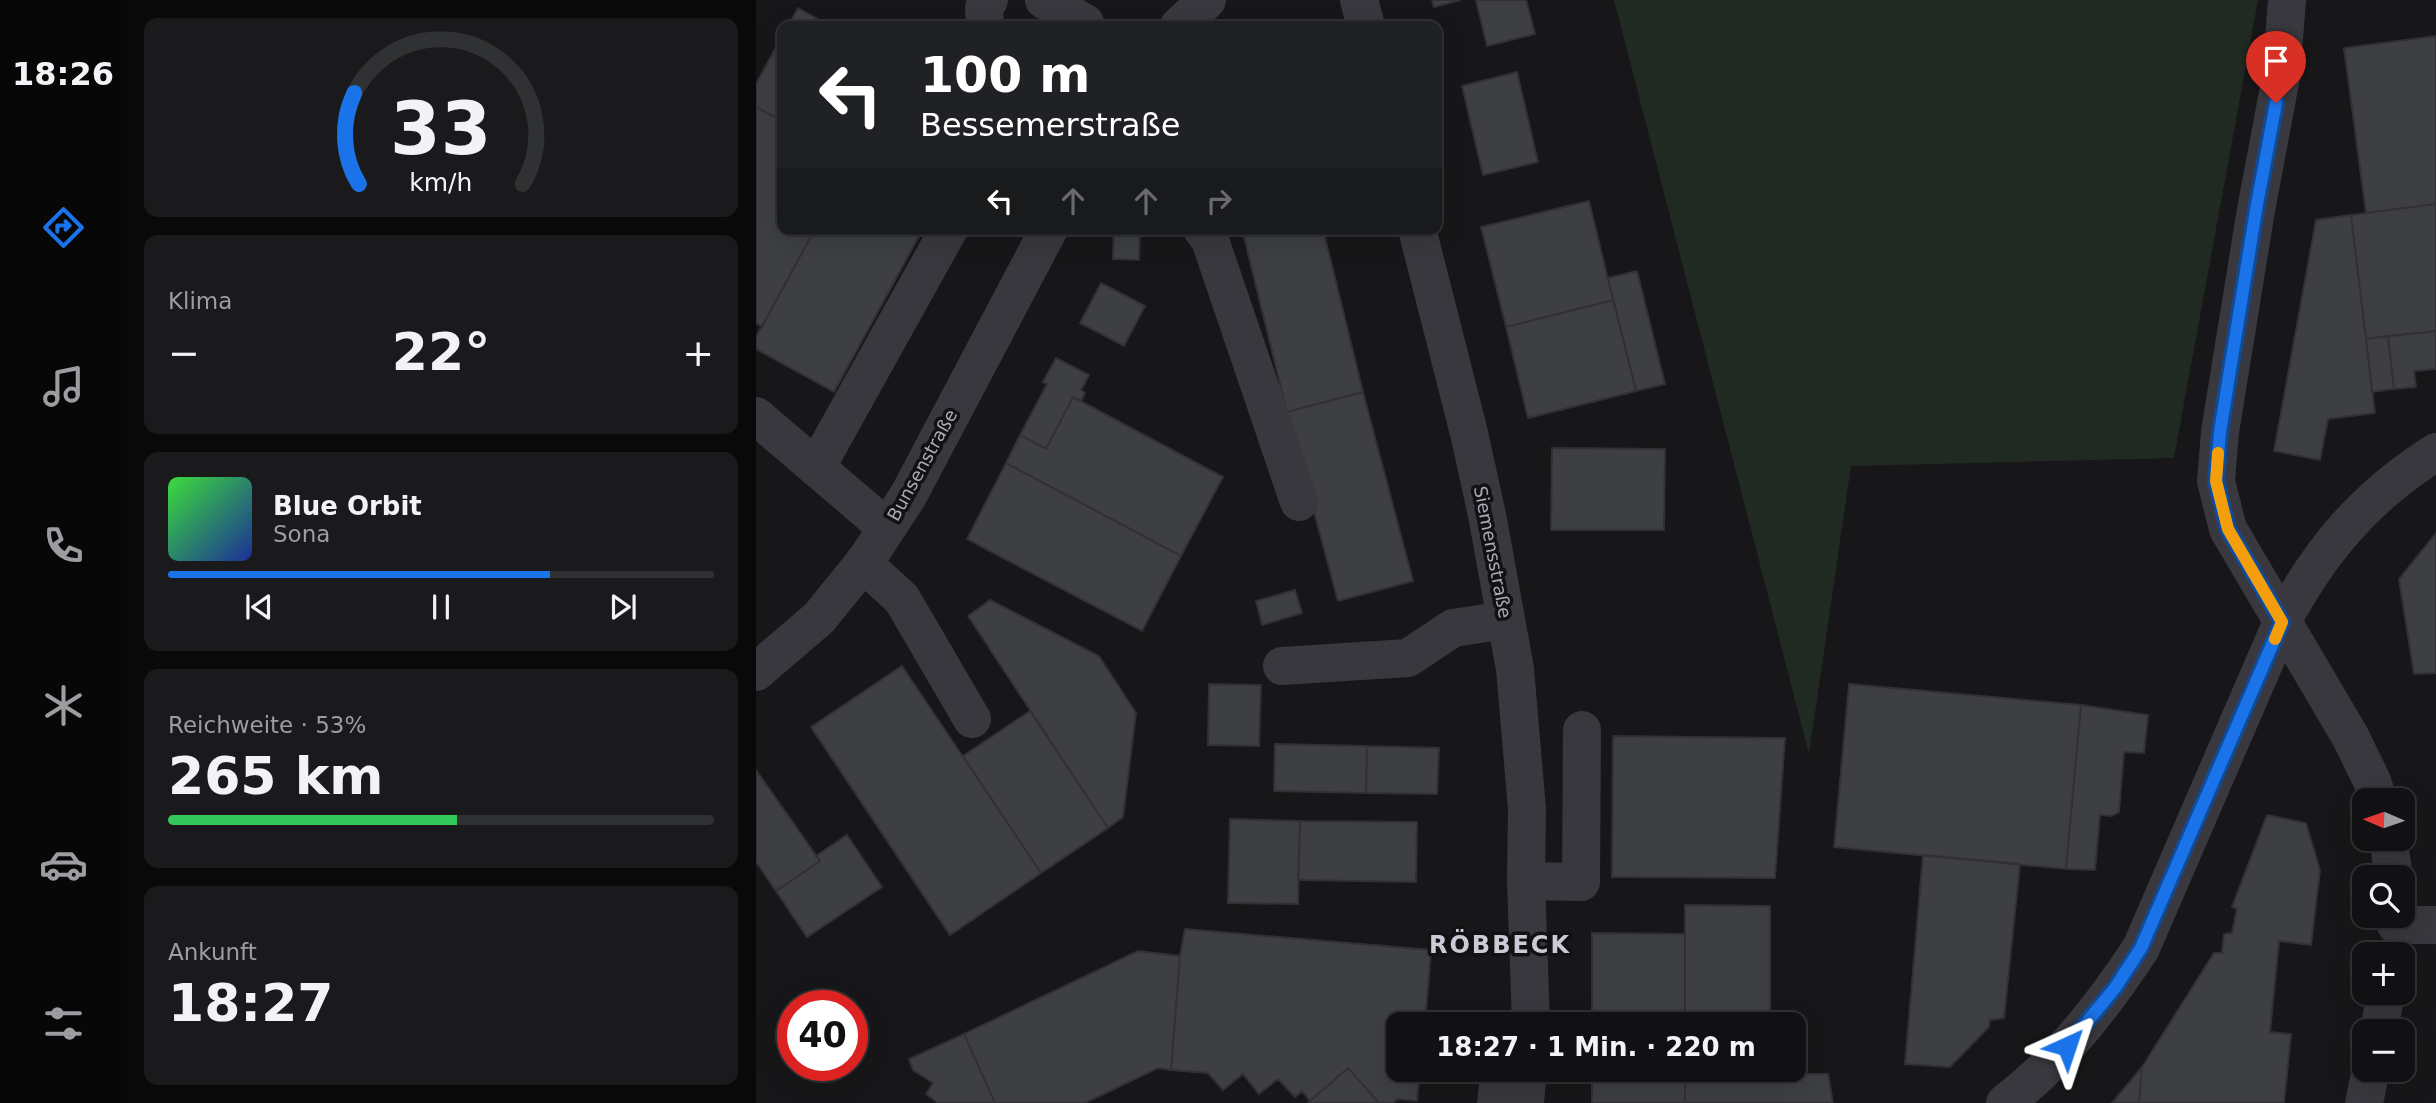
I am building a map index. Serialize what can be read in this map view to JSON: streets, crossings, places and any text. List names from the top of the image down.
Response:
{
  "streets": {
    "street": ["Bunsenstraße", "Siemensstraße"]
  },
  "districts": ["RÖBBECK"],
  "north": "left",
  "page": {
    "tabs": "18:26",
    "turn": ["100 m", "Bessemerstraße"],
    "tile": [
      "Klima",
      ["Reichweite · 53%", "265 km"],
      ["Ankunft", "18:27"]
    ],
    "heat": ["−", "22°", "+"],
    "song": ["Blue Orbit", "Sona"],
    "map_buttons": ["+", "−"],
    "limit": "40",
    "trip": "18:27 · 1 Min. · 220 m",
    "gauge": ["33", "km/h"]
  }
}
